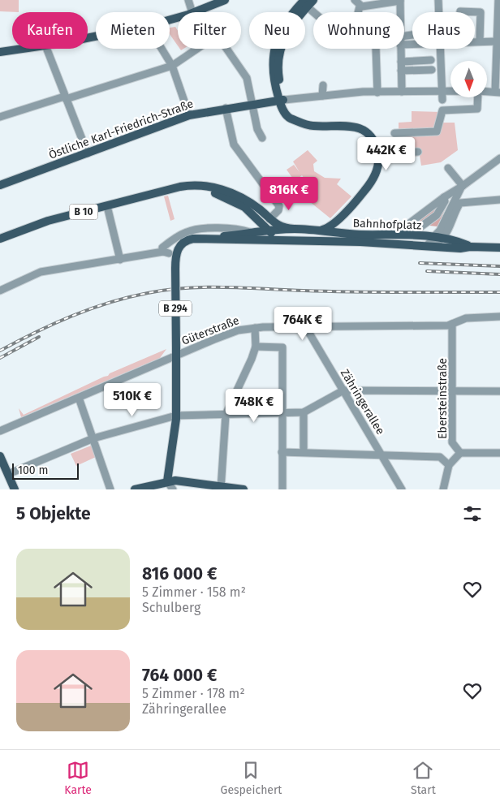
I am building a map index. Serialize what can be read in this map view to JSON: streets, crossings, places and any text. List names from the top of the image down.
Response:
{
  "streets": {
    "main road": [
      "Östliche Karl-Friedrich-Straße",
      "B 10",
      "Bahnhofplatz",
      "B 294"
    ],
    "street": ["Güterstraße", "Ebersteinstraße", "Zähringerallee"]
  },
  "crossings": [
    ["B 10", "Bahnhofplatz"],
    ["B 10", "B 294"],
    ["Bahnhofplatz", "B 294"],
    ["B 294", "Güterstraße"],
    ["Güterstraße", "Ebersteinstraße"],
    ["Güterstraße", "Zähringerallee"]
  ],
  "scale_bar": "100 m",
  "north": "bottom",
  "page": {
    "chip": [
      "Kaufen",
      "Mieten",
      "Filter",
      "Neu",
      "Wohnung",
      "Haus"
    ],
    "price": [
      "442K €",
      "816K €",
      "764K €",
      "510K €",
      "748K €"
    ],
    "scale": "100 m",
    "heading": "5 Objekte",
    "list": [
      {
        "name": "816 000 €",
        "note": "5 Zimmer · 158 m² · Schulberg"
      },
      {
        "name": "764 000 €",
        "note": "5 Zimmer · 178 m² · Zähringerallee"
      }
    ],
    "tabs": ["Karte", "Gespeichert", "Start"]
  }
}
